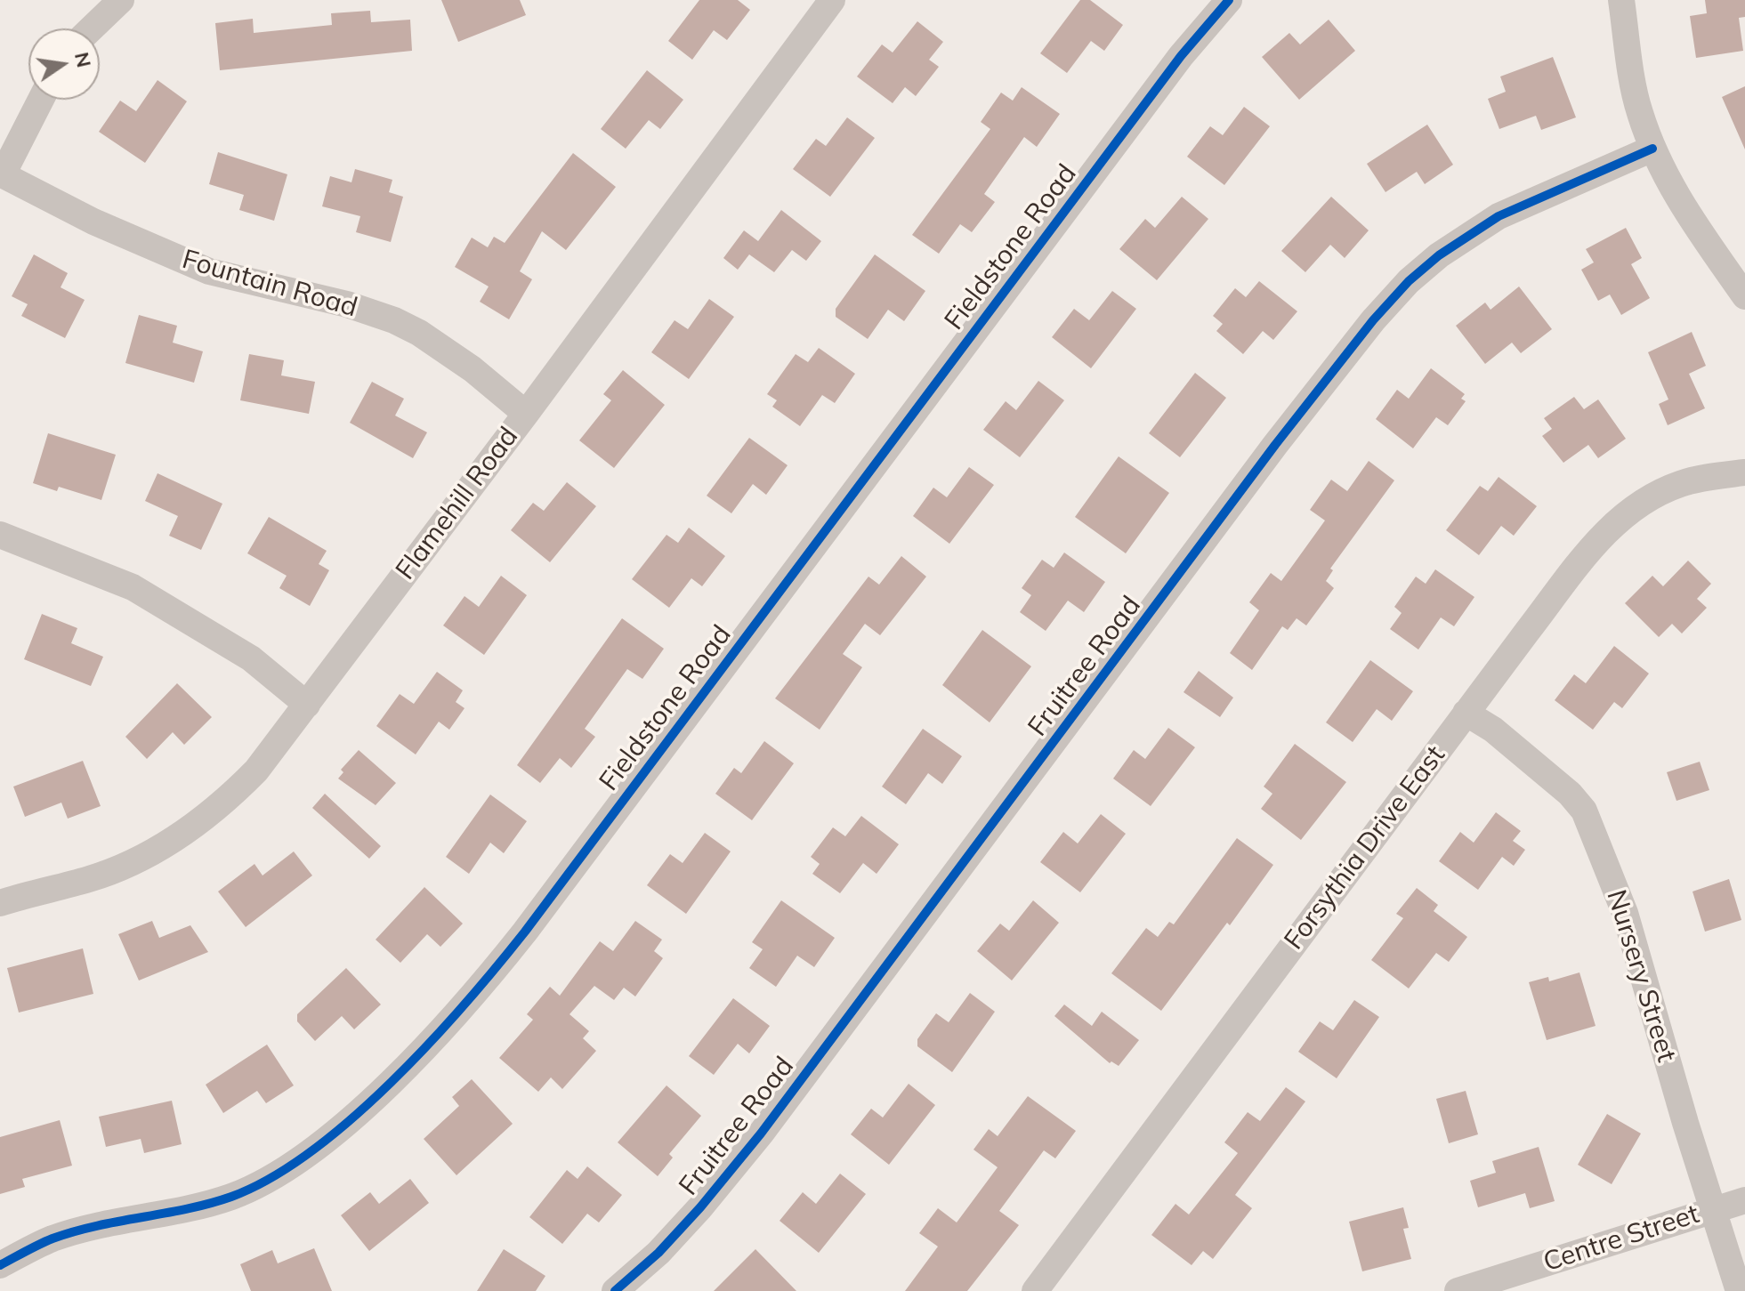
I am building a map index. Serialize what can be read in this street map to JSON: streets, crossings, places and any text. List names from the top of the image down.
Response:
{
  "streets": {
    "street": [
      "Fieldstone Road",
      "Fountain Road",
      "Flamehill Road",
      "Fruitree Road",
      "Forsythia Drive East",
      "Nursery Street",
      "Centre Street"
    ]
  },
  "crossings": [
    ["Fountain Road", "Flamehill Road"],
    ["Forsythia Drive East", "Nursery Street"],
    ["Nursery Street", "Centre Street"]
  ],
  "north": "right"
}
